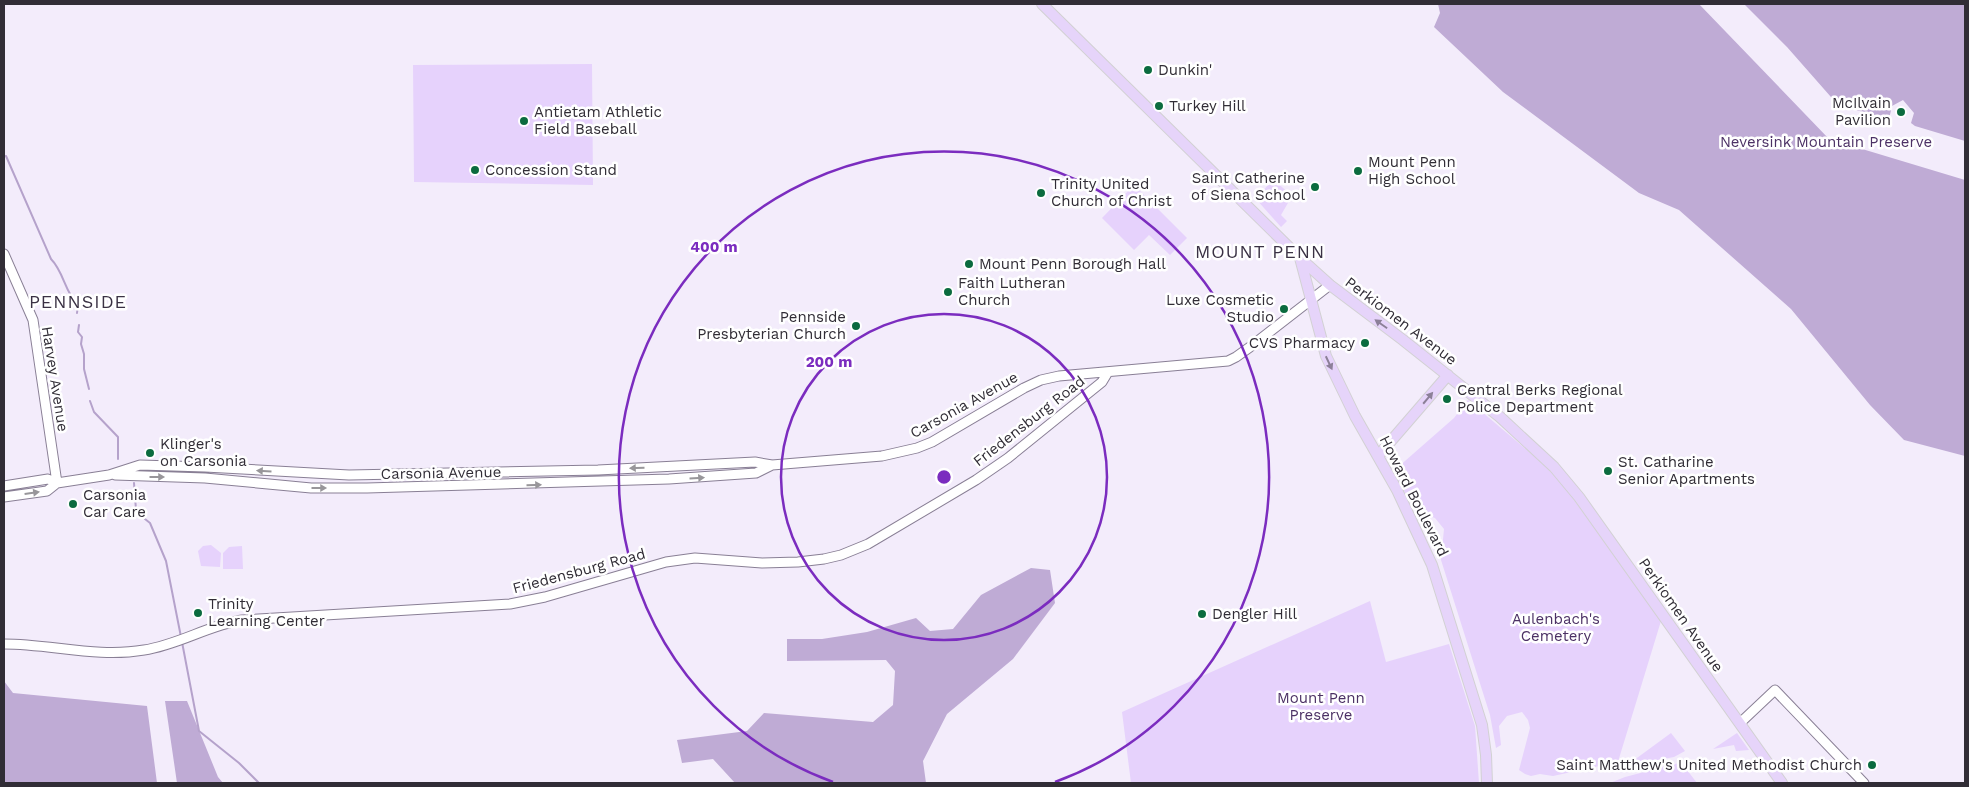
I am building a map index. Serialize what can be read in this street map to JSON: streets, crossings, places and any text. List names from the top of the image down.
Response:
{
  "streets": {
    "main road": ["Perkiomen Avenue", "Howard Boulevard"],
    "street": ["Harvey Avenue", "Carsonia Avenue", "Friedensburg Road"]
  },
  "crossings": [
    ["Perkiomen Avenue", "Carsonia Avenue"],
    ["Perkiomen Avenue", "Howard Boulevard"],
    ["Harvey Avenue", "Carsonia Avenue"],
    ["Carsonia Avenue", "Friedensburg Road"],
    ["Carsonia Avenue", "Howard Boulevard"]
  ],
  "districts": ["MOUNT PENN", "PENNSIDE"],
  "parks": ["Neversink Mountain Preserve", "Aulenbach's Cemetery", "Mount Penn Preserve"],
  "places": [
    "Dunkin'",
    "Turkey Hill",
    "McIlvain Pavilion",
    "Antietam Athletic Field Baseball",
    "Concession Stand",
    "Mount Penn High School",
    "Saint Catherine of Siena School",
    "Trinity United Church of Christ",
    "Mount Penn Borough Hall",
    "Faith Lutheran Church",
    "Luxe Cosmetic Studio",
    "Pennside Presbyterian Church",
    "CVS Pharmacy",
    "Central Berks Regional Police Department",
    "Klinger's on Carsonia",
    "St. Catharine Senior Apartments",
    "Carsonia Car Care",
    "Trinity Learning Center",
    "Dengler Hill",
    "Saint Matthew's United Methodist Church"
  ],
  "rings": ["400 m", "200 m"]
}
